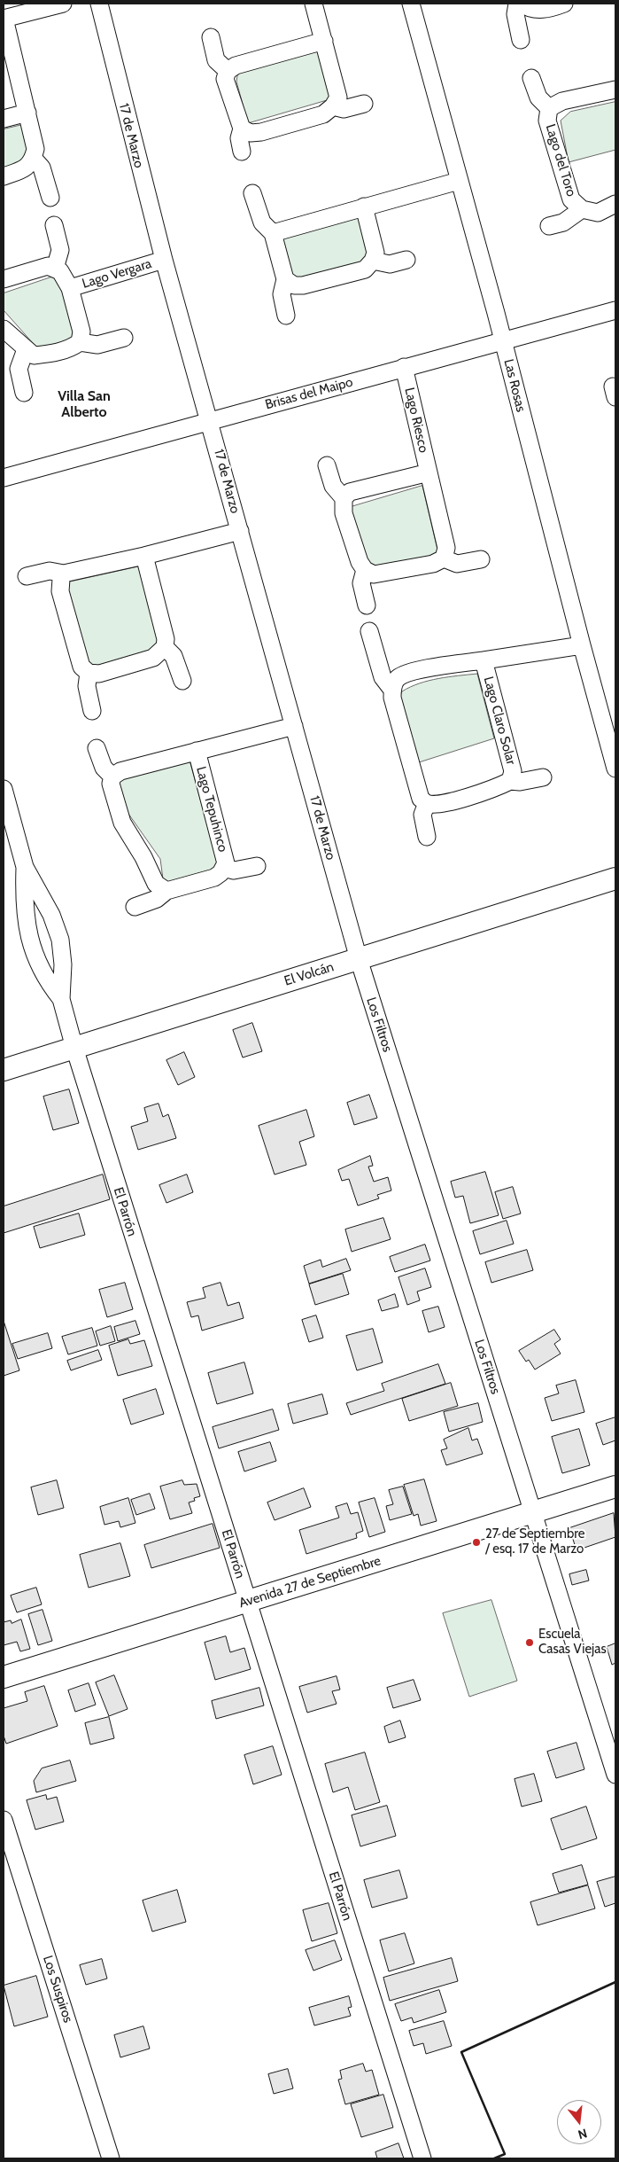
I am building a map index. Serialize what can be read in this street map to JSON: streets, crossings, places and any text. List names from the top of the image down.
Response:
{
  "streets": {
    "street": [
      "17 de Marzo",
      "Lago del Toro",
      "Lago Vergara",
      "Las Rosas",
      "Brisas del Maipo",
      "Lago Riesco",
      "Lago Claro Solar",
      "Lago Tepuhinco",
      "El Volcán",
      "Los Filtros",
      "El Parrón",
      "Avenida 27 de Septiembre",
      "Los Suspiros"
    ]
  },
  "crossings": [
    ["17 de Marzo", "Lago Vergara"],
    ["17 de Marzo", "Brisas del Maipo"],
    ["17 de Marzo", "Lago Tepuhinco"],
    ["17 de Marzo", "El Volcán"],
    ["17 de Marzo", "Los Filtros"],
    ["Las Rosas", "Brisas del Maipo"],
    ["Las Rosas", "Lago Claro Solar"],
    ["Brisas del Maipo", "Lago Riesco"],
    ["El Volcán", "Los Filtros"],
    ["El Volcán", "El Parrón"],
    ["Los Filtros", "Avenida 27 de Septiembre"],
    ["El Parrón", "Avenida 27 de Septiembre"]
  ],
  "districts": ["Villa San Alberto"],
  "places": ["27 de Septiembre / esq. 17 de Marzo", "Escuela Casas Viejas"],
  "north": "bottom"
}
